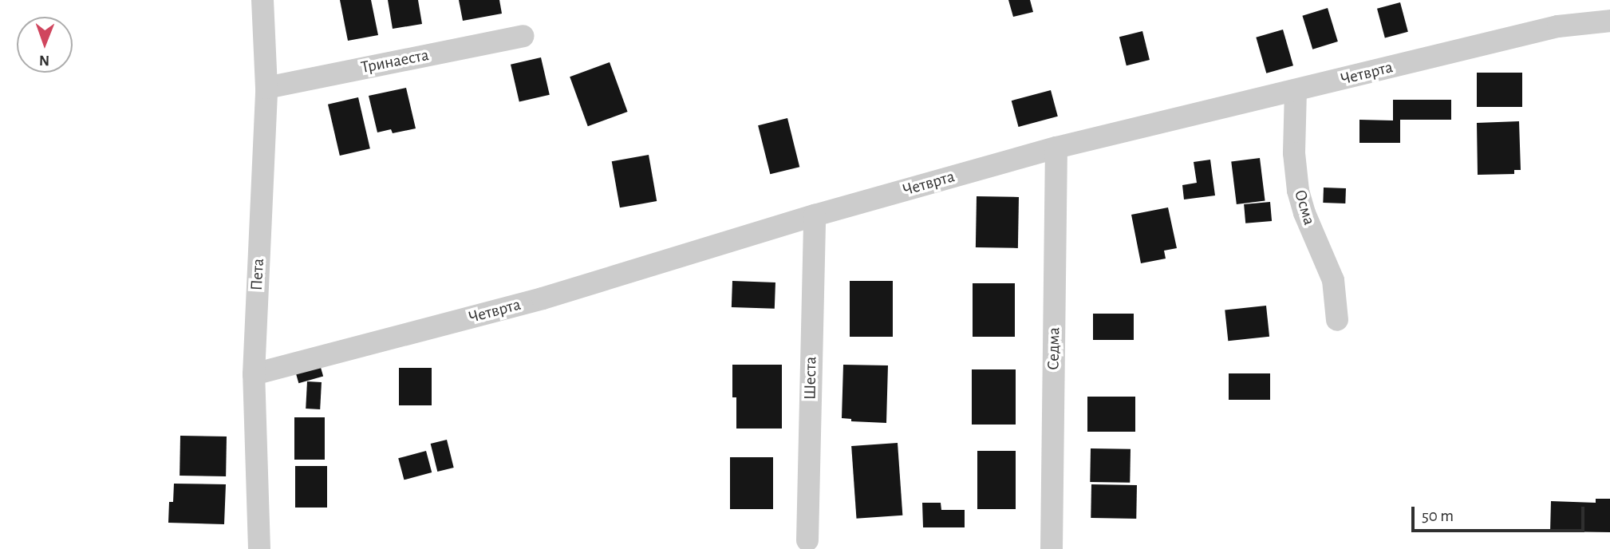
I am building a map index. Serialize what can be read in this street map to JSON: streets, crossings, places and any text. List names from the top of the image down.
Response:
{
  "streets": {
    "street": [
      "Тринаеста",
      "Четврта",
      "Осма",
      "Пета",
      "Седма",
      "Шеста"
    ]
  },
  "crossings": [
    ["Тринаеста", "Пета"],
    ["Четврта", "Осма"],
    ["Четврта", "Пета"],
    ["Четврта", "Седма"],
    ["Четврта", "Шеста"]
  ],
  "scale_bar": "50 m",
  "north": "bottom"
}
